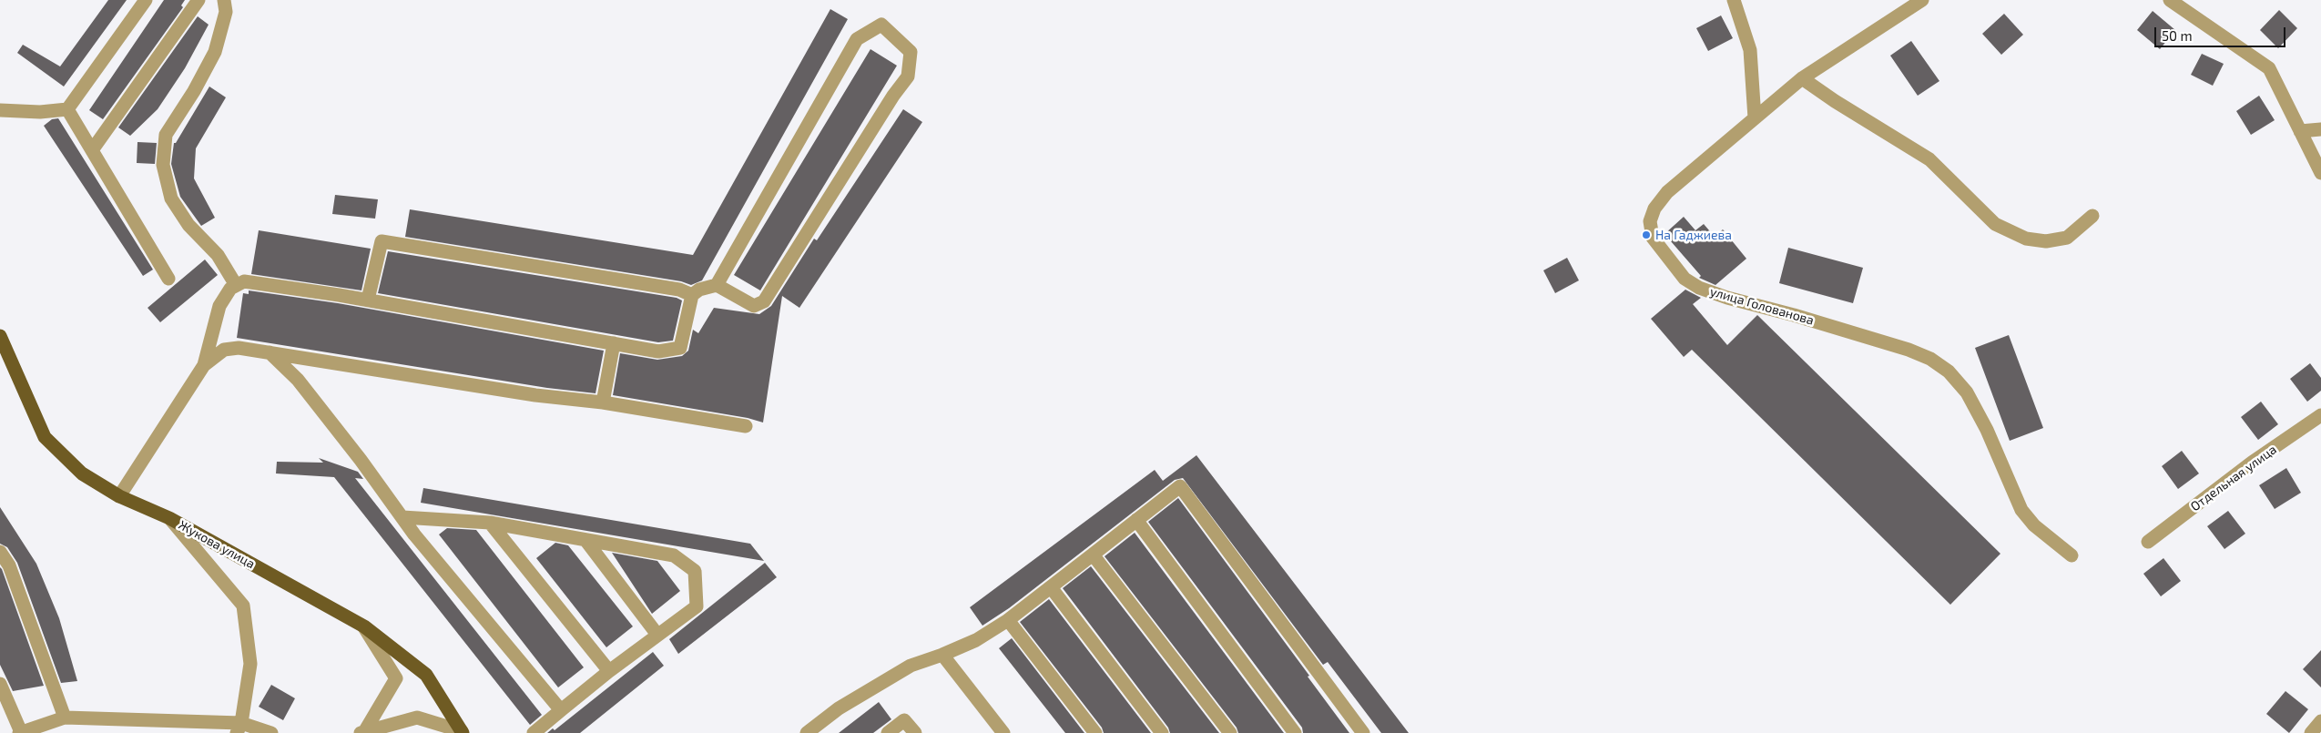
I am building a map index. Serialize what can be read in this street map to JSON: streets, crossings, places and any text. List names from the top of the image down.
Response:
{
  "streets": {
    "main road": ["Жукова улица"],
    "street": ["улица Голованова", "Отдельная улица"]
  },
  "places": ["На Гаджиева"],
  "scale_bar": "50 m"
}
